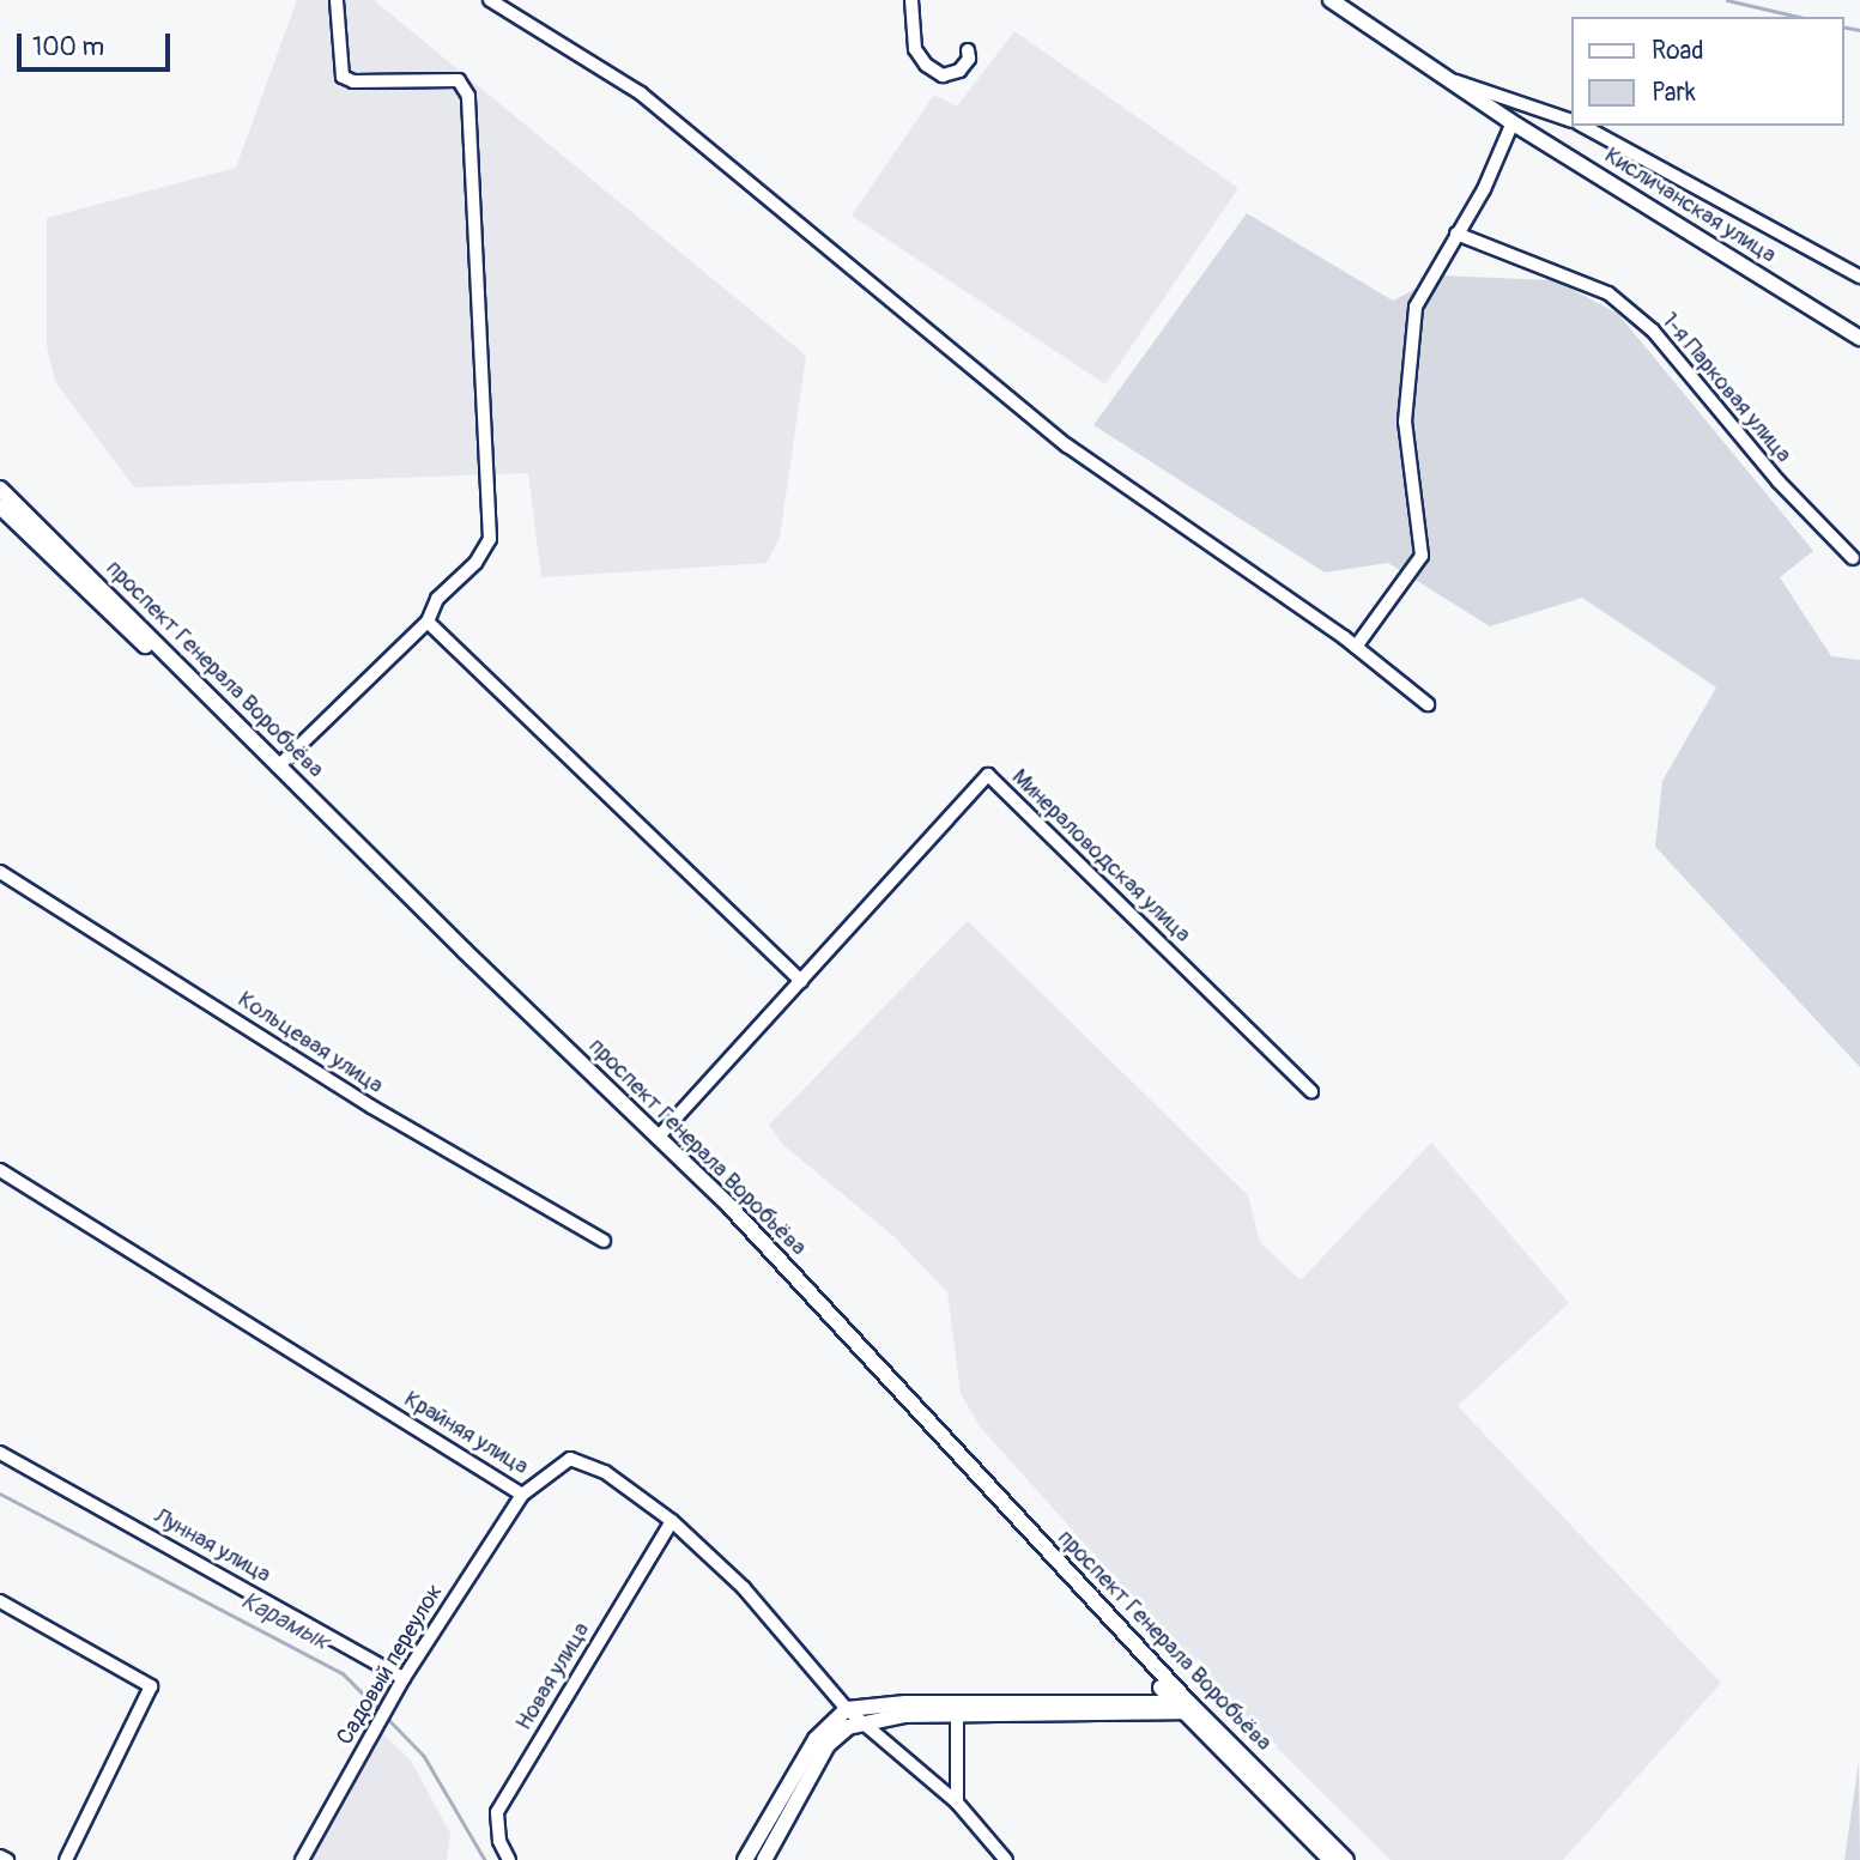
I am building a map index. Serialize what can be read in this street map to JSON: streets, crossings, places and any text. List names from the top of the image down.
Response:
{
  "streets": {
    "main road": ["Кисличанская улица", "проспект Генерала Воробьёва"],
    "street": [
      "1-я Парковая улица",
      "Минераловодская улица",
      "Кольцевая улица",
      "Крайняя улица",
      "Лунная улица",
      "Садовый переулок",
      "Новая улица"
    ]
  },
  "crossings": [
    ["проспект Генерала Воробьёва", "Минераловодская улица"],
    ["Крайняя улица", "Садовый переулок"],
    ["Крайняя улица", "Новая улица"],
    ["Лунная улица", "Садовый переулок"]
  ],
  "water": ["Карамык"],
  "legend": ["Road", "Park"],
  "scale_bar": "100 m"
}
